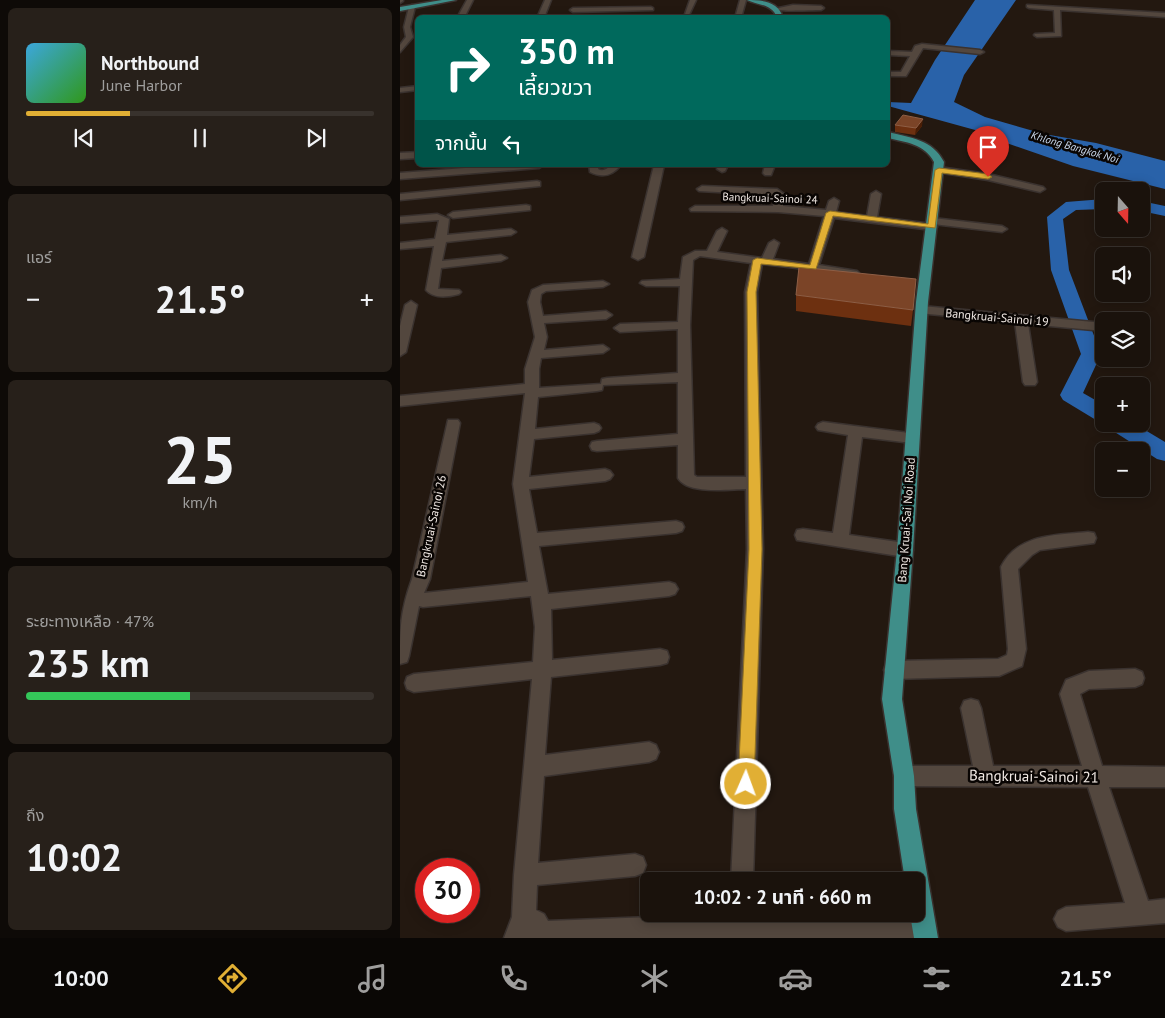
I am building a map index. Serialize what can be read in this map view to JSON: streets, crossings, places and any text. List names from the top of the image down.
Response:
{
  "streets": {
    "main road": ["Bang Kruai-Sai Noi Road"],
    "street": [
      "Bangkruai-Sainoi 24",
      "Bangkruai-Sainoi 19",
      "Bangkruai-Sainoi 26",
      "Bangkruai-Sainoi 21"
    ]
  },
  "crossings": [
    ["Bangkruai-Sainoi 24", "Bang Kruai-Sai Noi Road"],
    ["Bangkruai-Sainoi 19", "Bang Kruai-Sai Noi Road"],
    ["Bang Kruai-Sai Noi Road", "Bangkruai-Sainoi 21"]
  ],
  "water": ["Khlong Bangkok Noi"],
  "north": "bottom",
  "page": {
    "turn": ["350 m", "เลี้ยวขวา"],
    "song": ["Northbound", "June Harbor"],
    "then": "จากนั้น",
    "map_buttons": ["+", "−"],
    "tile": [
      "แอร์",
      ["25", "km/h"],
      ["ระยะทางเหลือ · 47%", "235 km"],
      ["ถึง", "10:02"]
    ],
    "heat": ["−", "21.5°", "+"],
    "limit": "30",
    "trip": "10:02 · 2 นาที · 660 m",
    "tabs": ["10:00", "21.5°"]
  }
}
